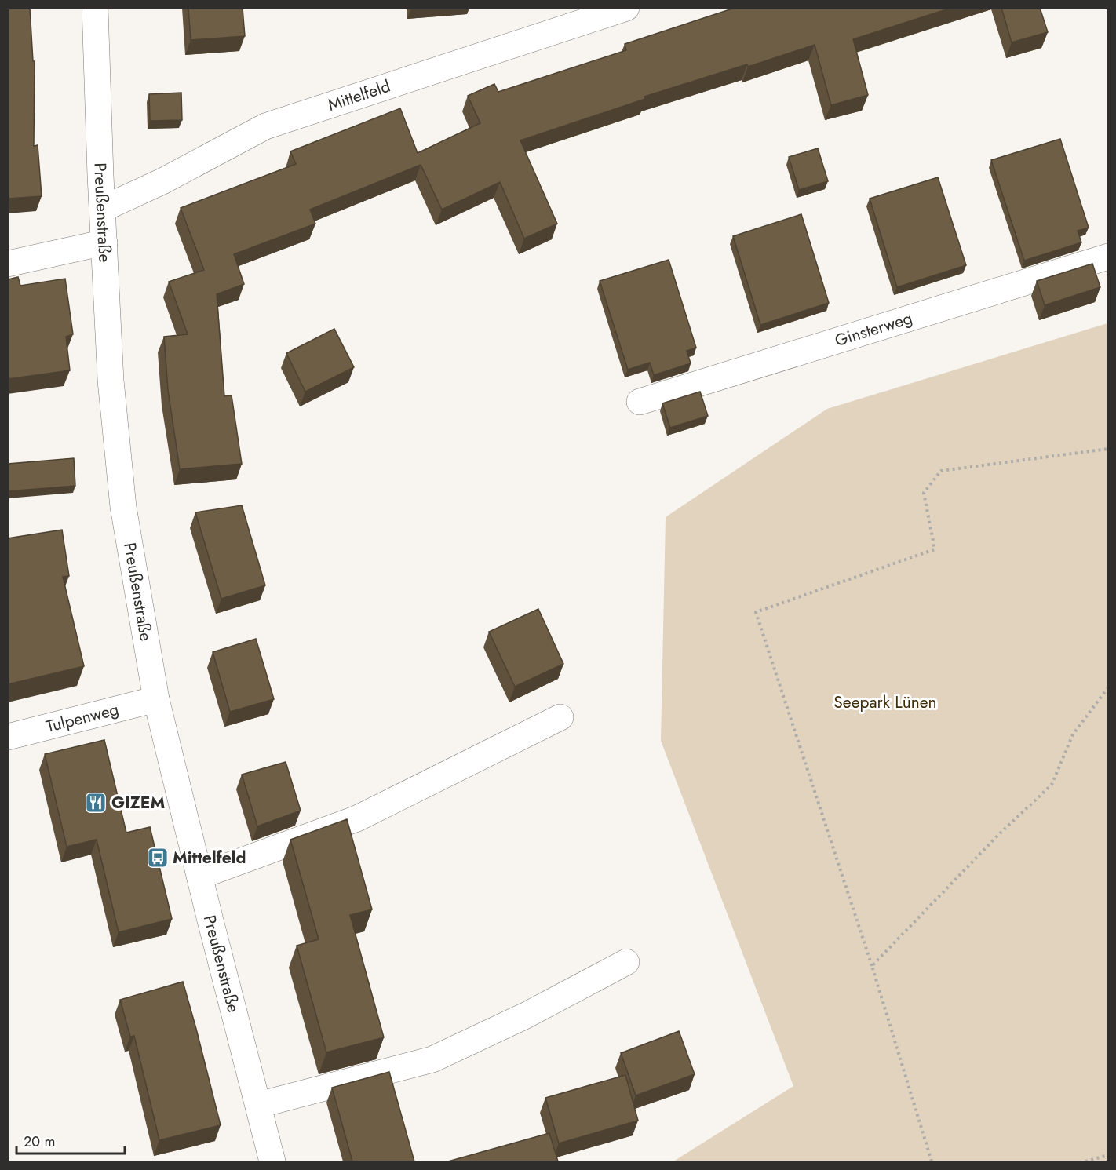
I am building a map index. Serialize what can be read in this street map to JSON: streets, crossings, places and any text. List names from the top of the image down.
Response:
{
  "streets": {
    "street": [
      "Mittelfeld",
      "Preußenstraße",
      "Ginsterweg",
      "Tulpenweg"
    ]
  },
  "crossings": [
    ["Mittelfeld", "Preußenstraße"],
    ["Preußenstraße", "Tulpenweg"]
  ],
  "parks": ["Seepark Lünen"],
  "places": {
    "restaurant": ["GIZEM"],
    "bus stop": ["Mittelfeld"]
  },
  "scale_bar": "20 m"
}
